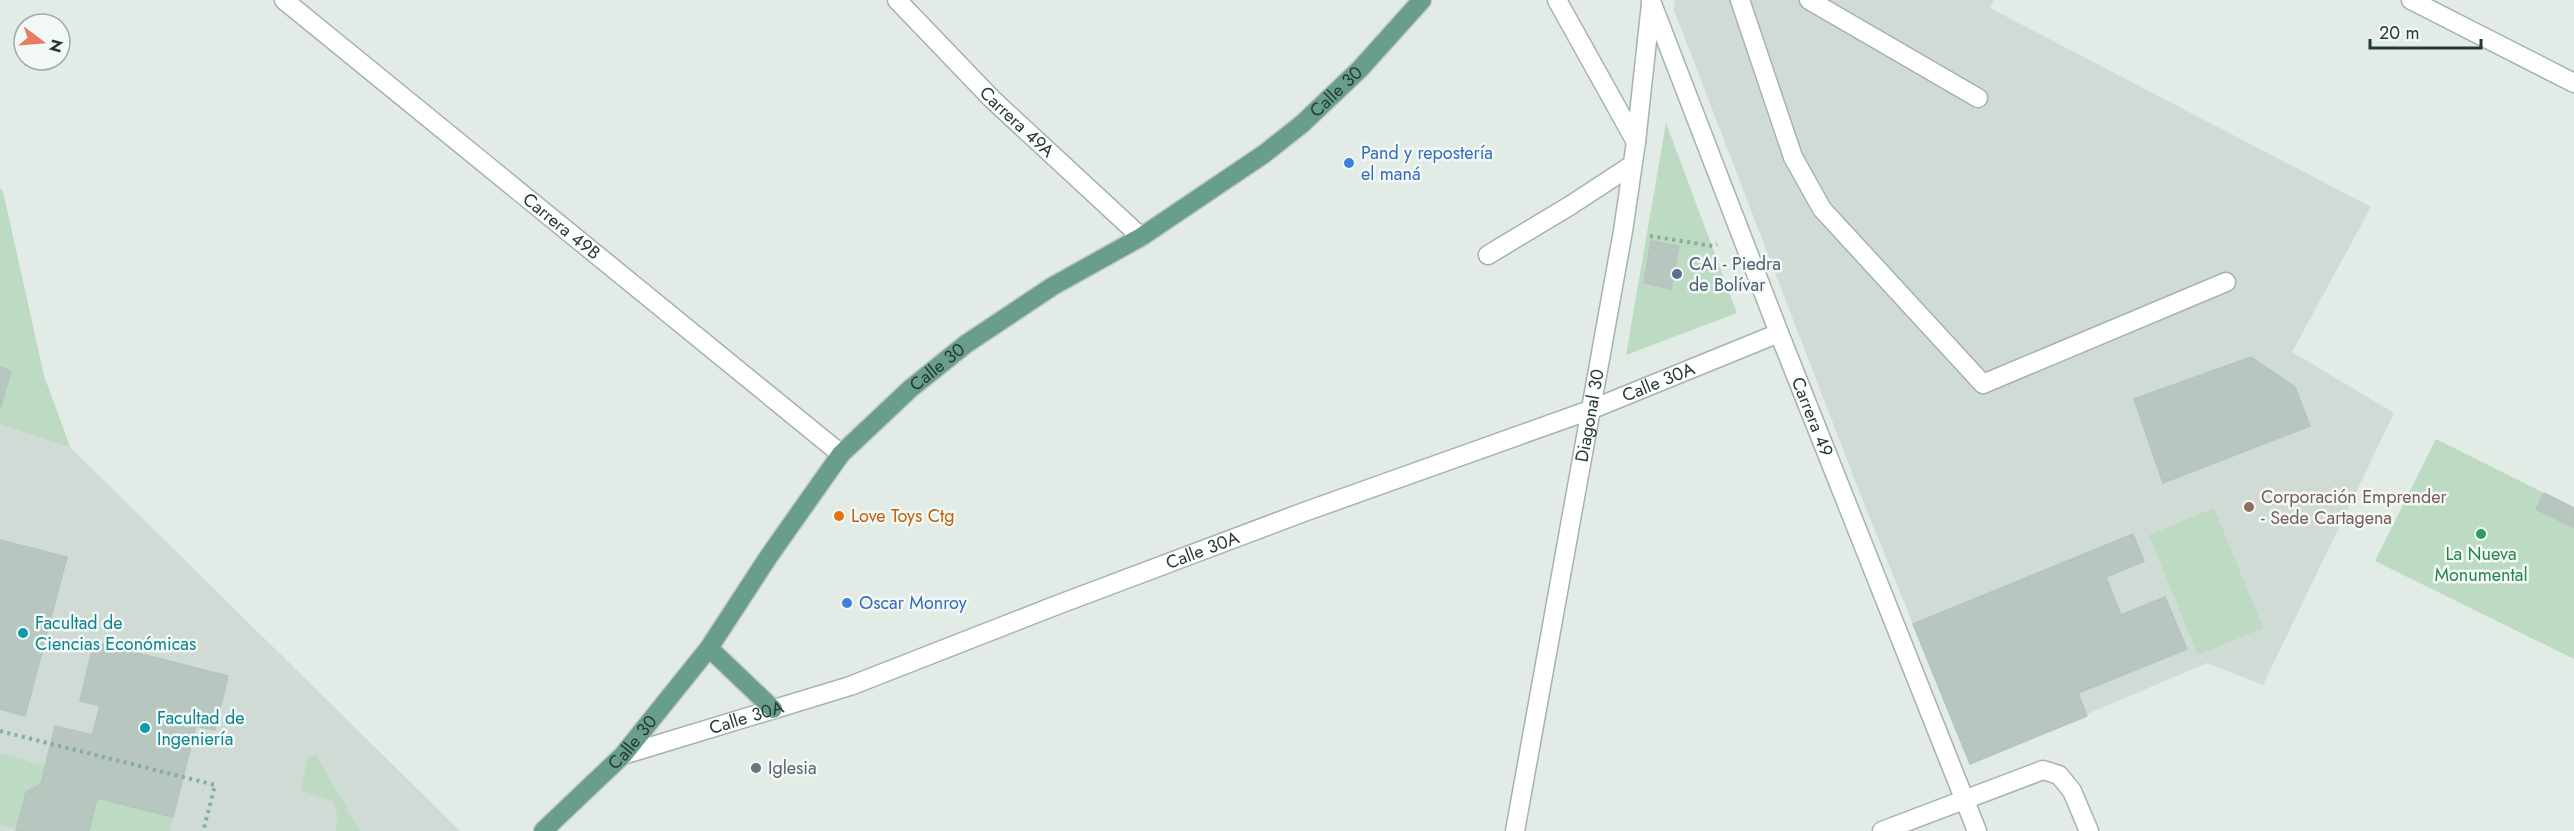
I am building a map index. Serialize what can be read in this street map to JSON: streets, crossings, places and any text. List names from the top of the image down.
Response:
{
  "streets": {
    "main road": ["Calle 30"],
    "street": [
      "Carrera 49A",
      "Carrera 49B",
      "Calle 30A",
      "Diagonal 30",
      "Carrera 49"
    ]
  },
  "crossings": [
    ["Calle 30", "Carrera 49A"],
    ["Calle 30", "Carrera 49B"],
    ["Calle 30", "Calle 30A"],
    ["Calle 30A", "Diagonal 30"],
    ["Calle 30A", "Carrera 49"],
    ["Diagonal 30", "Carrera 49"]
  ],
  "places": [
    "Pand y repostería el maná",
    "CAI - Piedra de Bolívar",
    "Corporación Emprender - Sede Cartagena",
    "Love Toys Ctg",
    "La Nueva Monumental",
    "Oscar Monroy",
    "Facultad de Ciencias Económicas",
    "Facultad de Ingeniería",
    "Iglesia"
  ],
  "scale_bar": "20 m",
  "north": "right"
}
